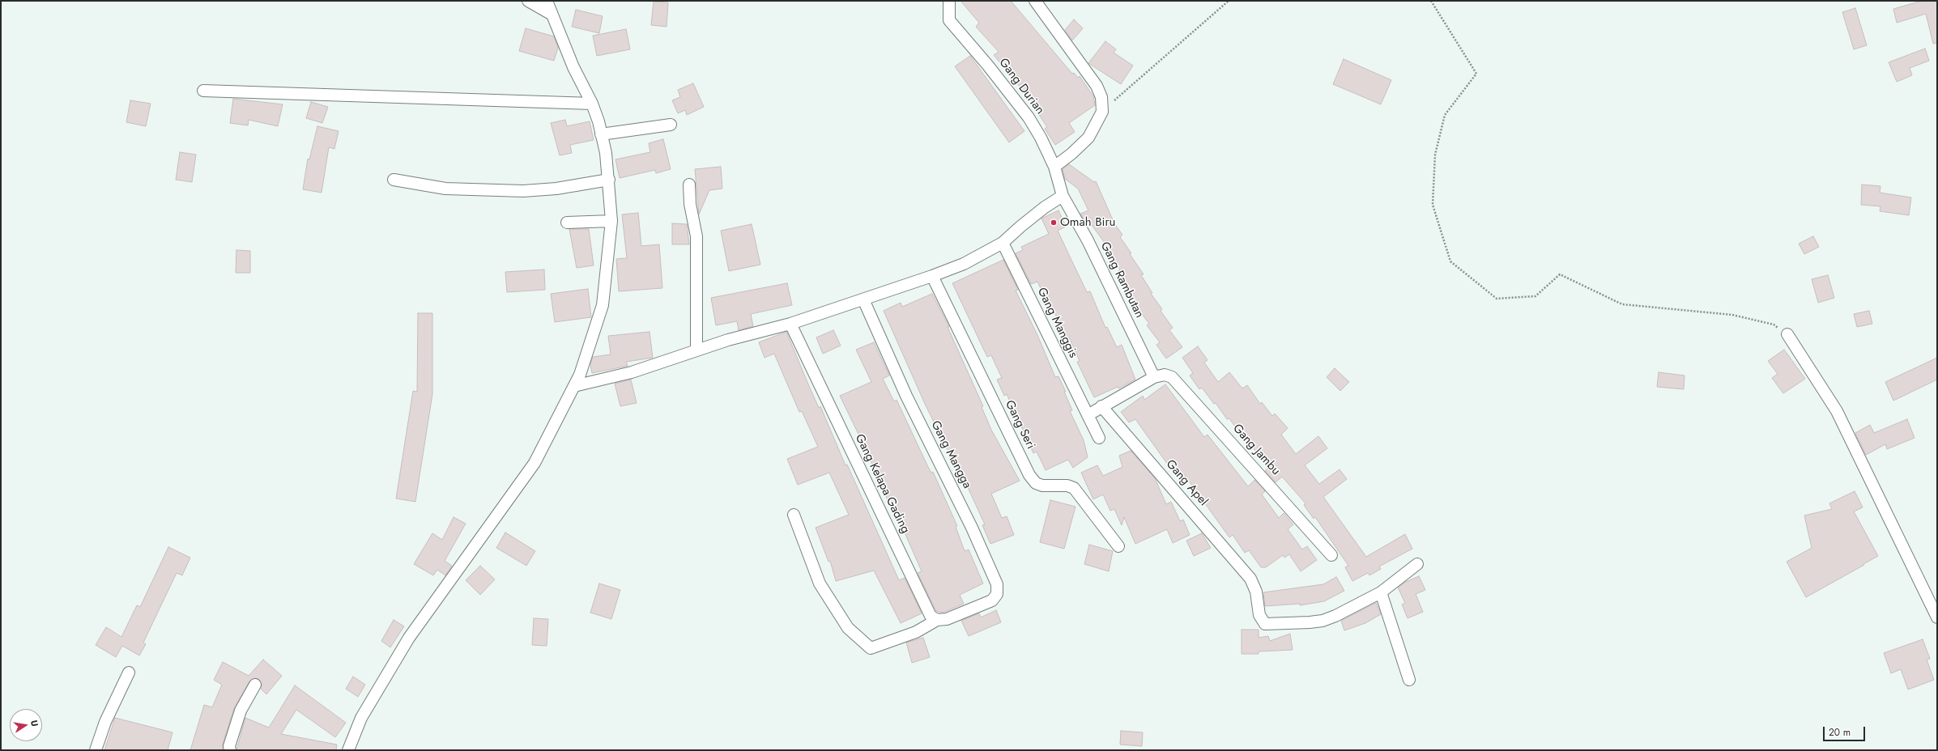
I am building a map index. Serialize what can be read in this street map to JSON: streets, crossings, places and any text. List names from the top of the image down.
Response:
{
  "streets": {
    "street": [
      "Gang Durian",
      "Gang Rambutan",
      "Gang Manggis",
      "Gang Seri",
      "Gang Jambu",
      "Gang Mangga",
      "Gang Apel",
      "Gang Kelapa Gading"
    ]
  },
  "crossings": [
    ["Gang Durian", "Gang Rambutan"],
    ["Gang Rambutan", "Gang Jambu"],
    ["Gang Mangga", "Gang Kelapa Gading"]
  ],
  "places": ["Omah Biru"],
  "scale_bar": "20 m",
  "north": "right"
}
